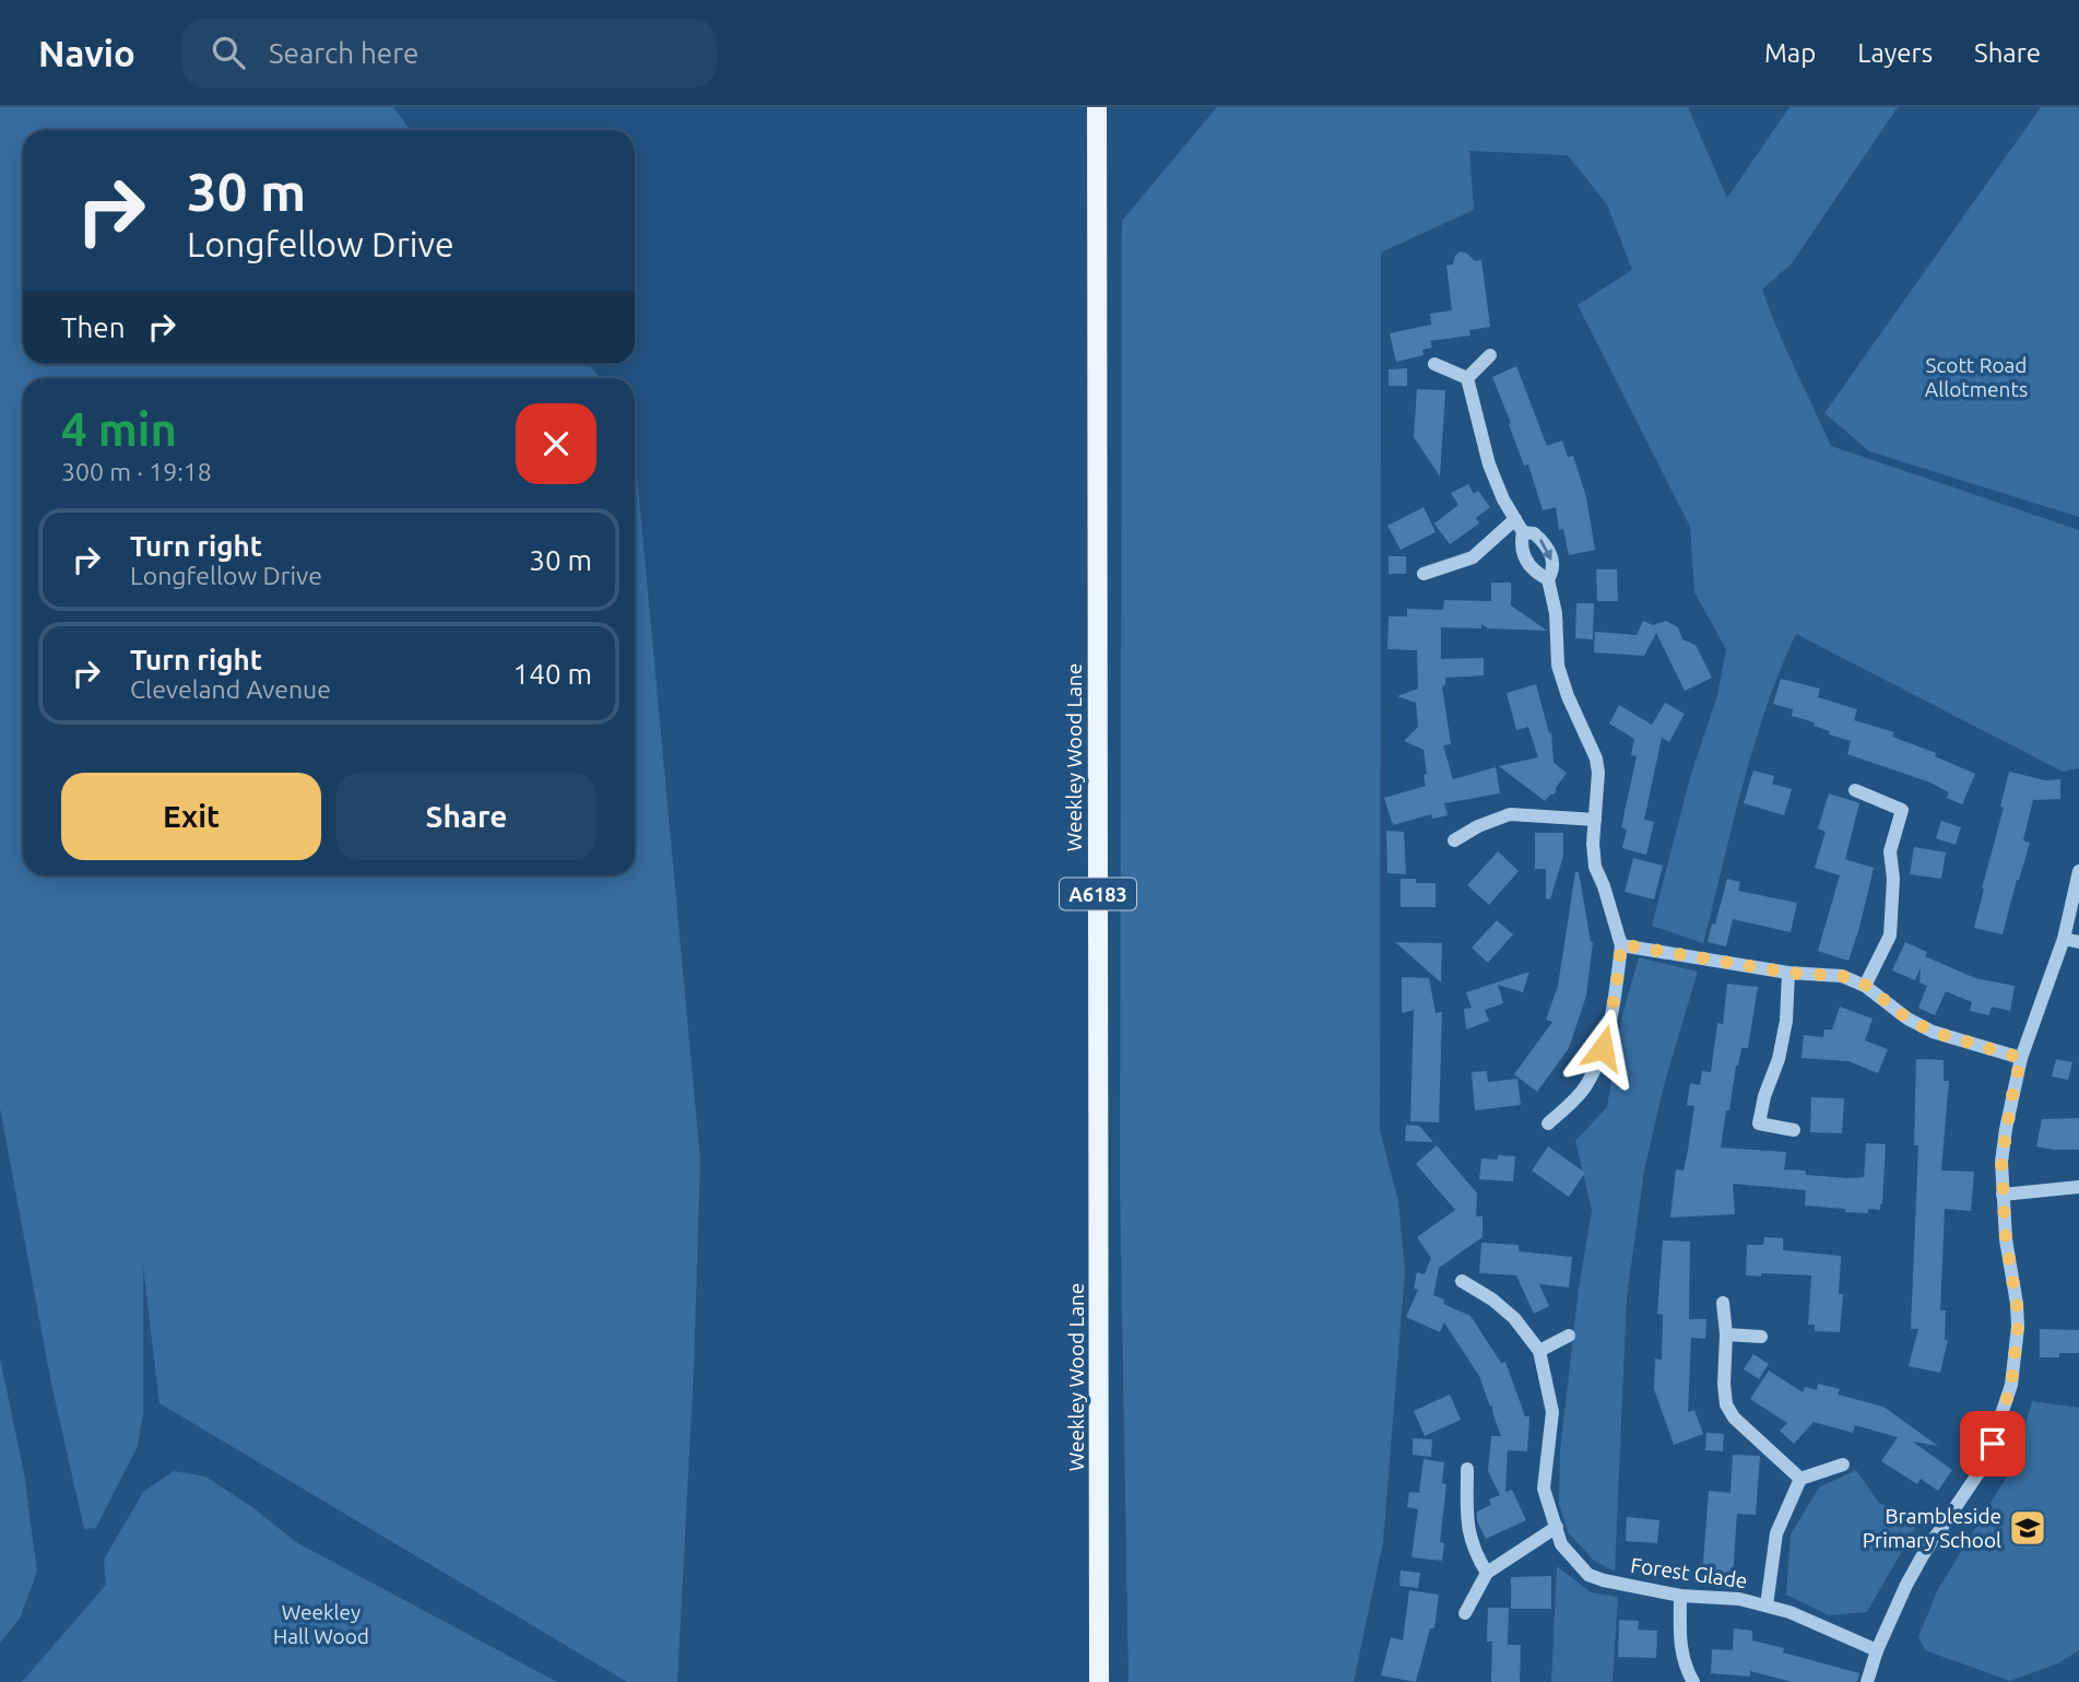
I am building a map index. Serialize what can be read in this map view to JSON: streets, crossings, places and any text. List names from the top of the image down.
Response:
{
  "streets": {
    "main road": ["Weekley Wood Lane", "A6183"],
    "street": ["Forest Glade"]
  },
  "parks": ["Scott Road Allotments", "Weekley Hall Wood"],
  "places": {
    "school or university": ["Brambleside Primary School"]
  },
  "page": {
    "header": "Navio",
    "search": "Search here",
    "nav": ["Map", "Layers", "Share"],
    "turn": ["30 m", "Longfellow Drive"],
    "then": "Then",
    "heading": ["4 min", "300 m · 19:18"],
    "list": [
      {
        "name": "Turn right",
        "note": "Longfellow Drive",
        "value": "30 m"
      },
      {
        "name": "Turn right",
        "note": "Cleveland Avenue",
        "value": "140 m"
      }
    ],
    "buttons": ["Exit", "Share"]
  }
}
